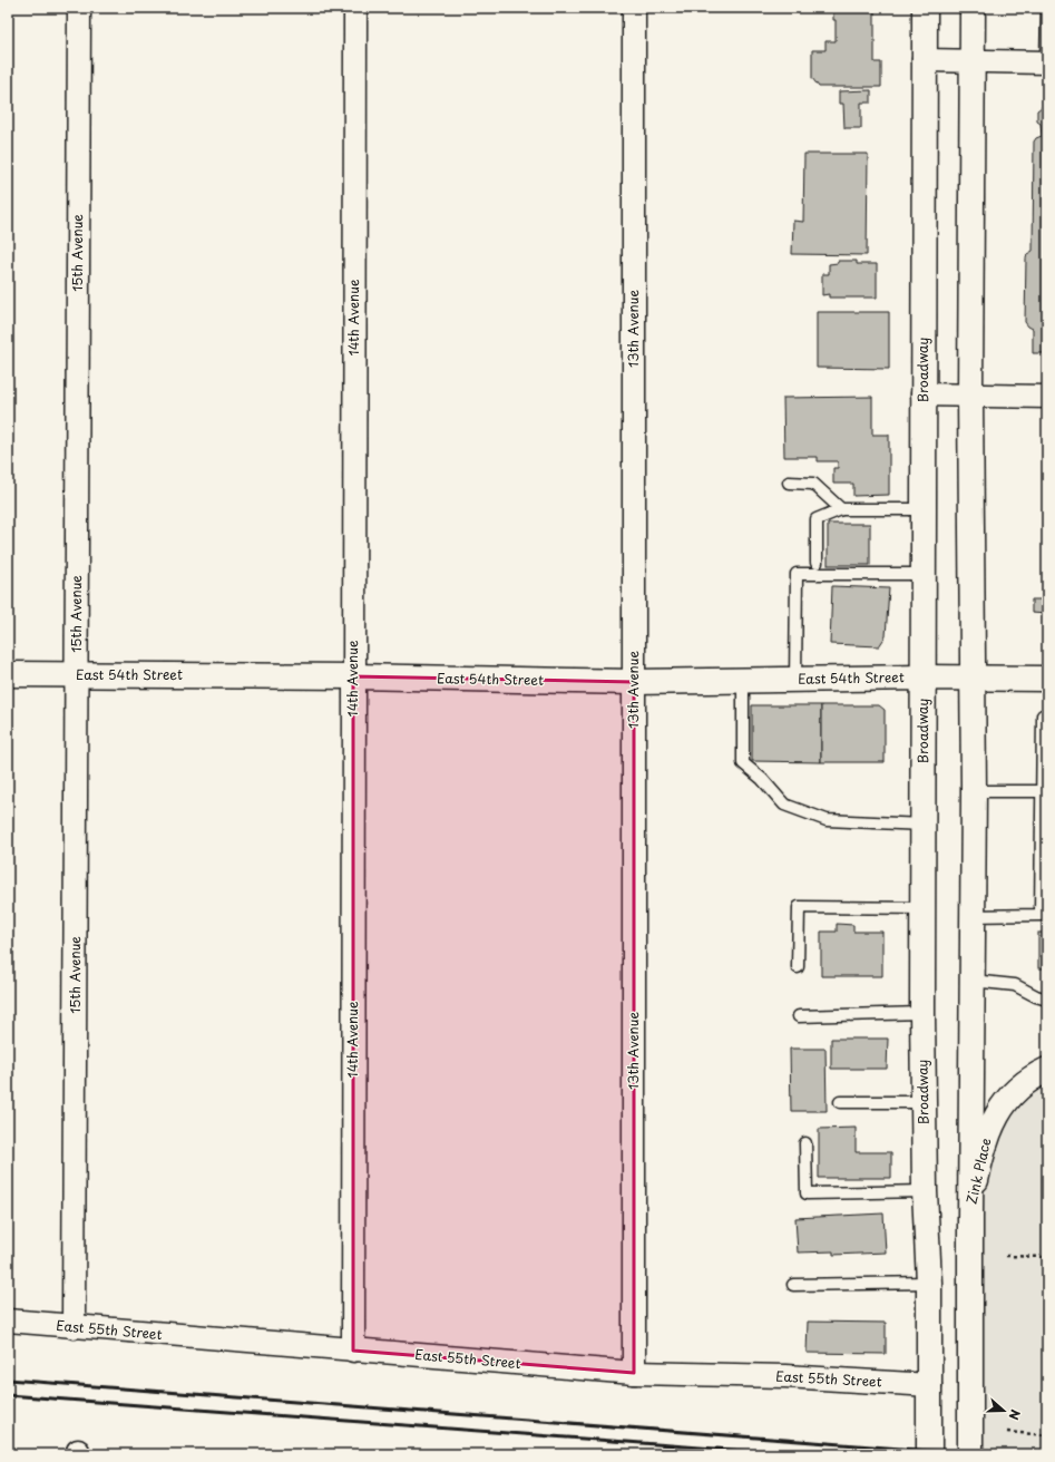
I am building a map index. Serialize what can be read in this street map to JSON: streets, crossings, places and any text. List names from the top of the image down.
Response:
{
  "streets": {
    "main road": ["Broadway", "East 54th Street", "Zink Place"],
    "street": [
      "15th Avenue",
      "14th Avenue",
      "13th Avenue",
      "East 55th Street"
    ]
  },
  "crossings": [
    ["15th Avenue", "East 54th Street"],
    ["15th Avenue", "East 55th Street"],
    ["14th Avenue", "East 54th Street"],
    ["14th Avenue", "East 55th Street"],
    ["13th Avenue", "East 54th Street"],
    ["13th Avenue", "East 55th Street"],
    ["Broadway", "East 54th Street"],
    ["Broadway", "East 55th Street"]
  ],
  "north": "right"
}
